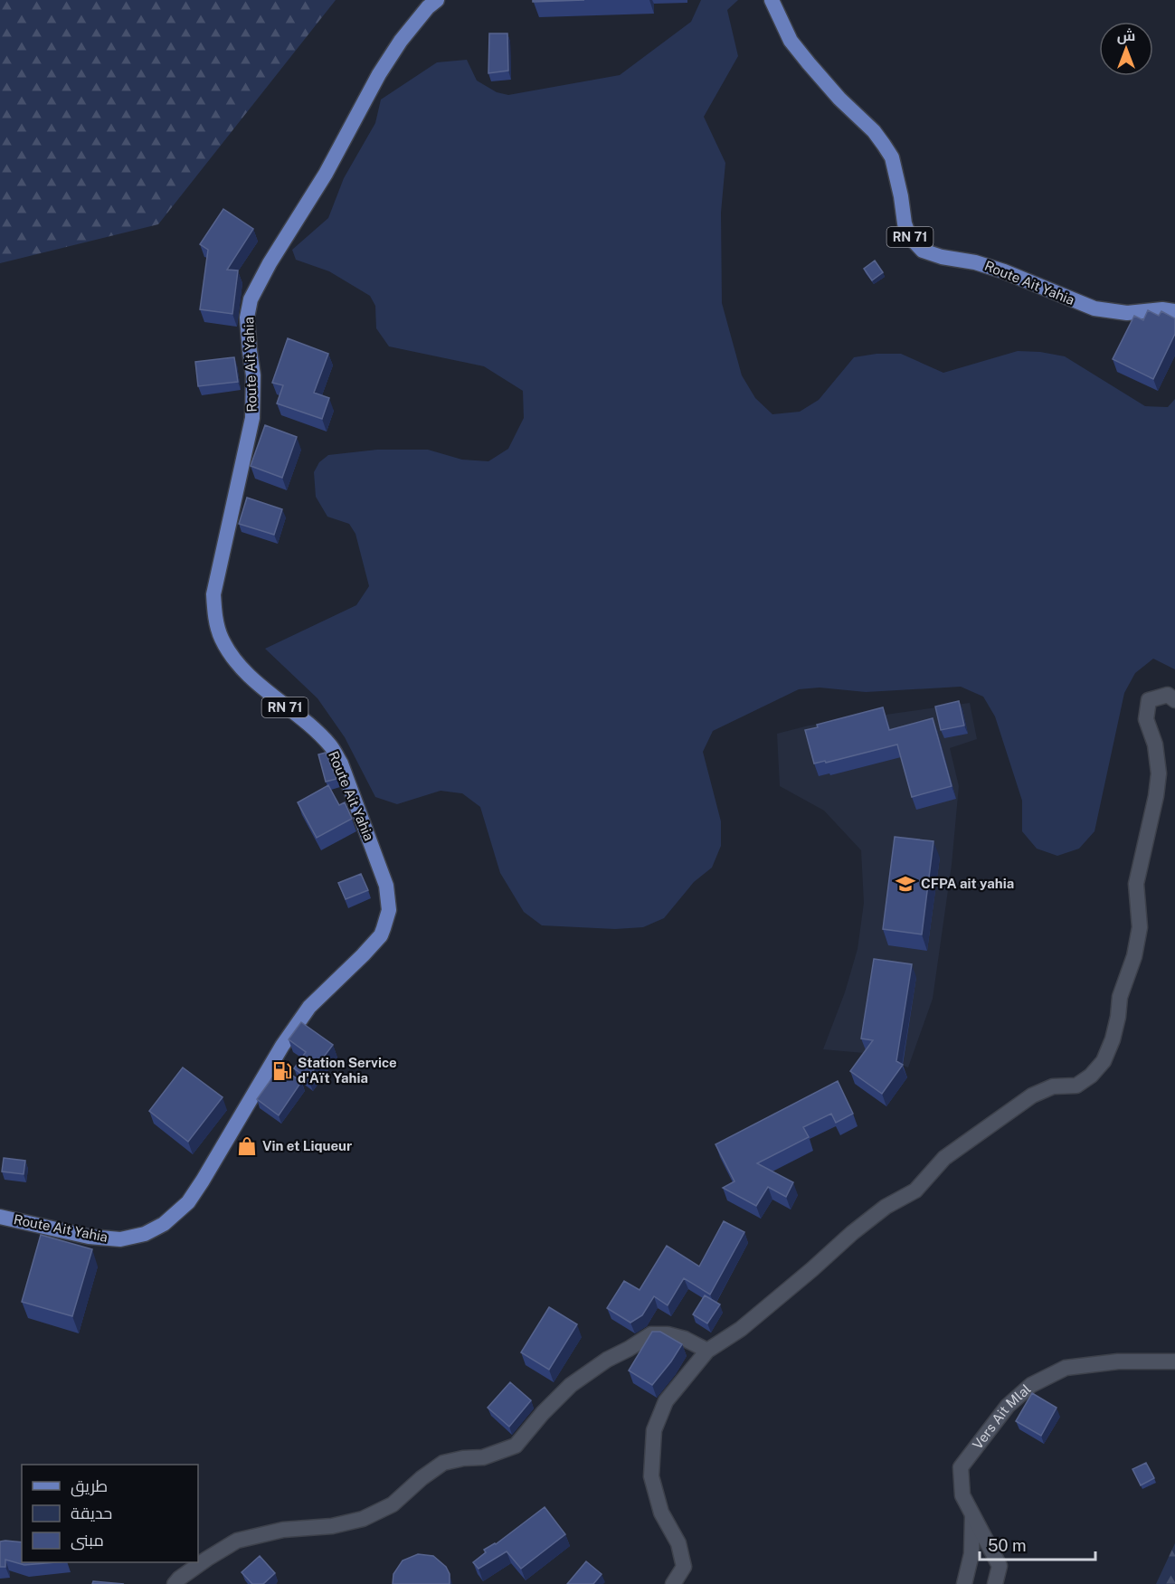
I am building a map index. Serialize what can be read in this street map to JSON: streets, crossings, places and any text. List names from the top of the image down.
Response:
{
  "streets": {
    "main road": ["RN 71", "Route Ait Yahia"],
    "street": ["Vers Ait Mlal"]
  },
  "places": {
    "school or university": ["CFPA ait yahia"],
    "fuel station": ["Station Service d'Aït Yahia"],
    "shop": ["Vin et Liqueur"]
  },
  "legend": ["طريق", "حديقة", "مبنى"],
  "scale_bar": "50 m",
  "north": "top"
}
